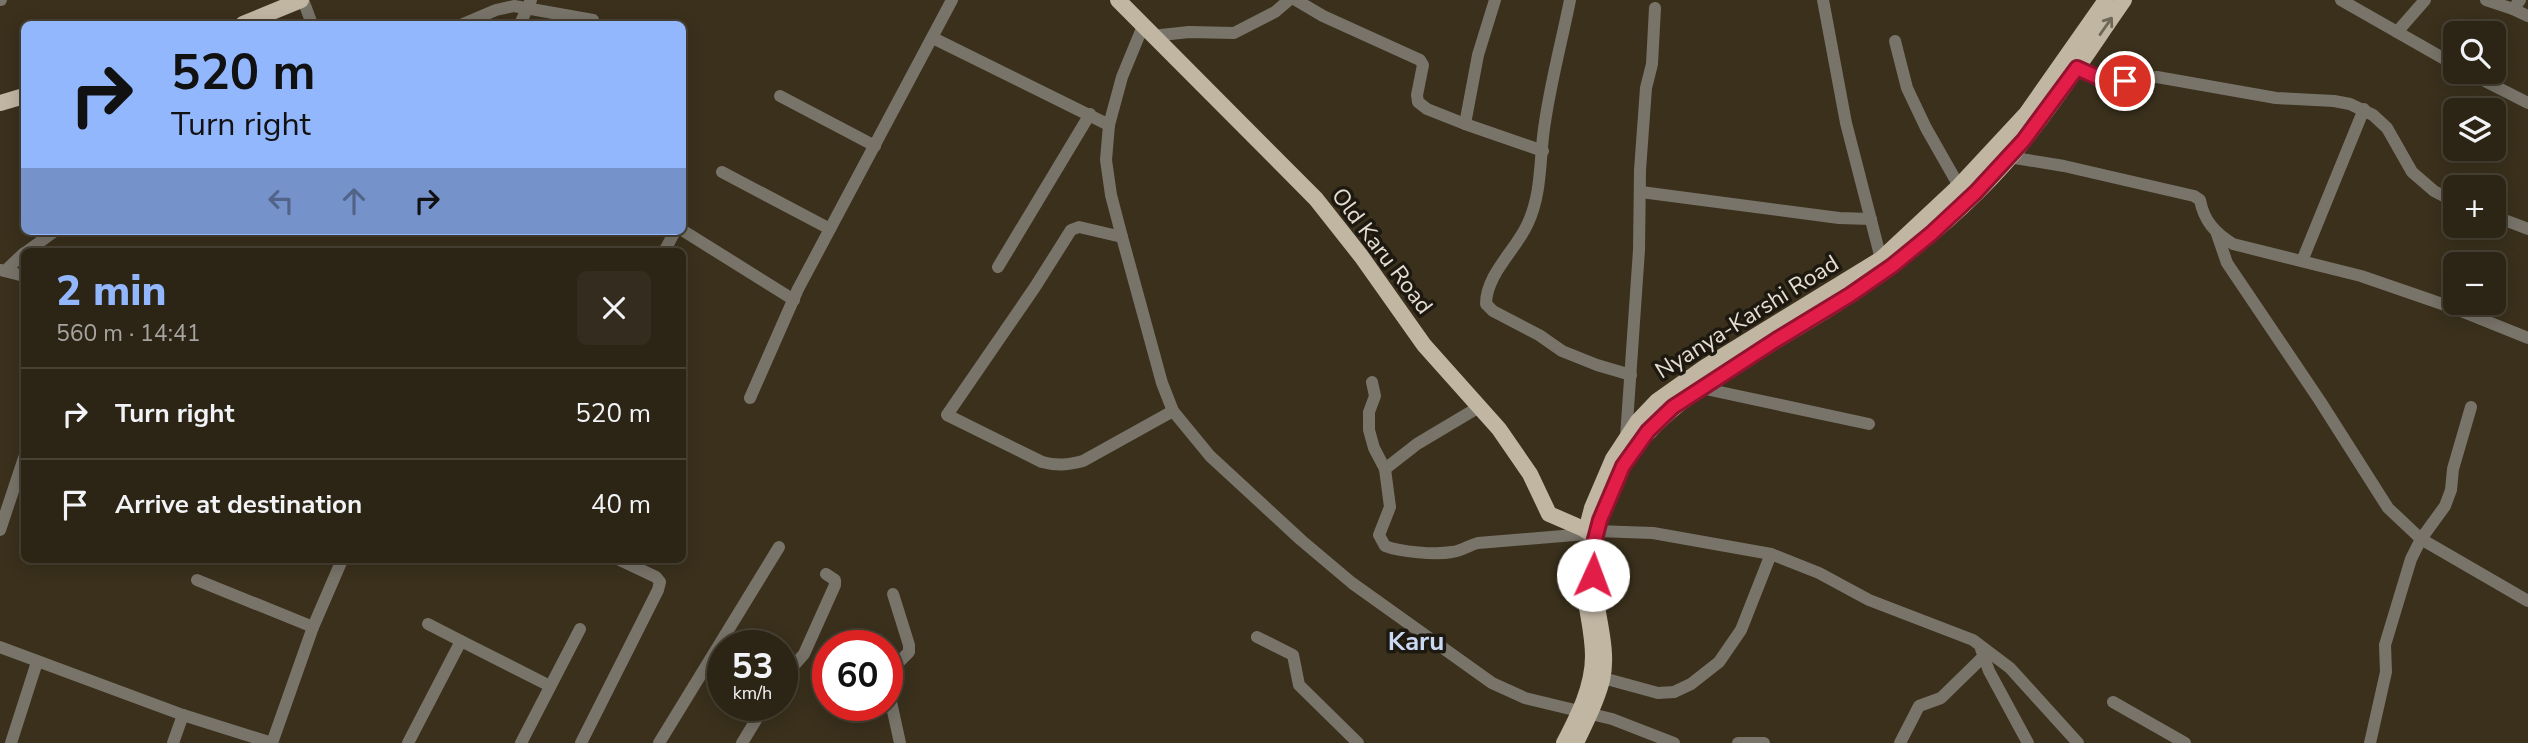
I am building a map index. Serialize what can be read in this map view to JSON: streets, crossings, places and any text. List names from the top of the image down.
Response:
{
  "streets": {
    "main road": ["Old Karu Road", "Nyanya-Karshi Road"]
  },
  "crossings": [
    ["Old Karu Road", "Nyanya-Karshi Road"]
  ],
  "districts": ["Karu"],
  "page": {
    "map_buttons": ["+", "−"],
    "turn": ["520 m", "Turn right"],
    "heading": ["2 min", "560 m · 14:41"],
    "list": [
      {
        "name": "Turn right",
        "value": "520 m"
      },
      {
        "name": "Arrive at destination",
        "value": "40 m"
      }
    ],
    "speed": "53 km/h",
    "limit": "60"
  }
}
